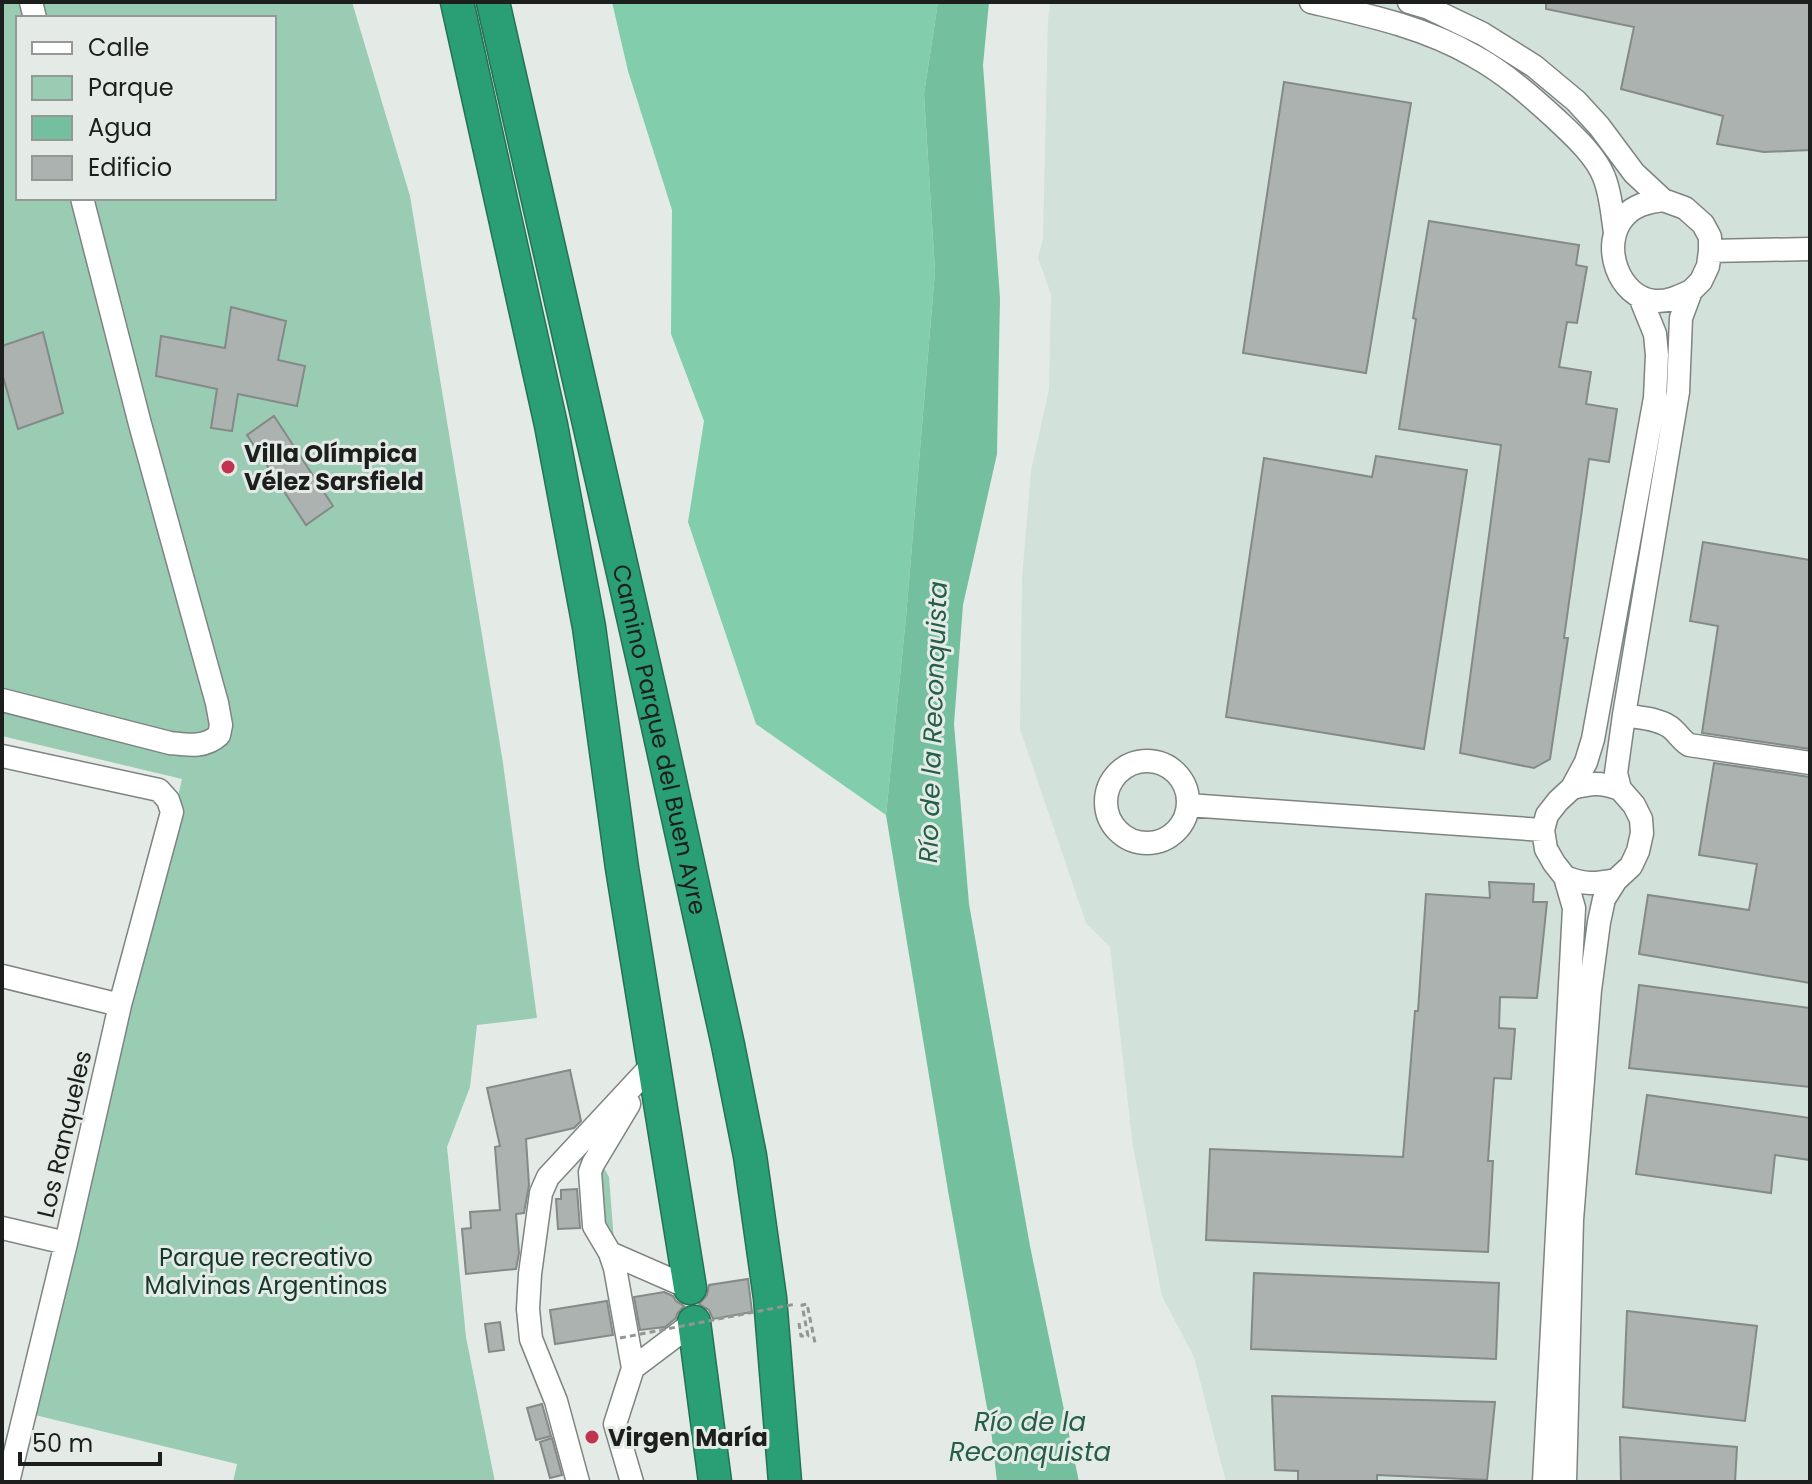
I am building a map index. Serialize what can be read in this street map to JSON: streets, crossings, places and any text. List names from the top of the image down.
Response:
{
  "streets": {
    "highway": ["Camino Parque del Buen Ayre"],
    "street": ["Los Ranqueles"]
  },
  "water": ["Río de la Reconquista"],
  "parks": ["Parque recreativo Malvinas Argentinas"],
  "places": ["Villa Olímpica Vélez Sarsfield", "Virgen María"],
  "legend": [
    "Calle",
    "Parque",
    "Agua",
    "Edificio"
  ],
  "scale_bar": "50 m"
}
